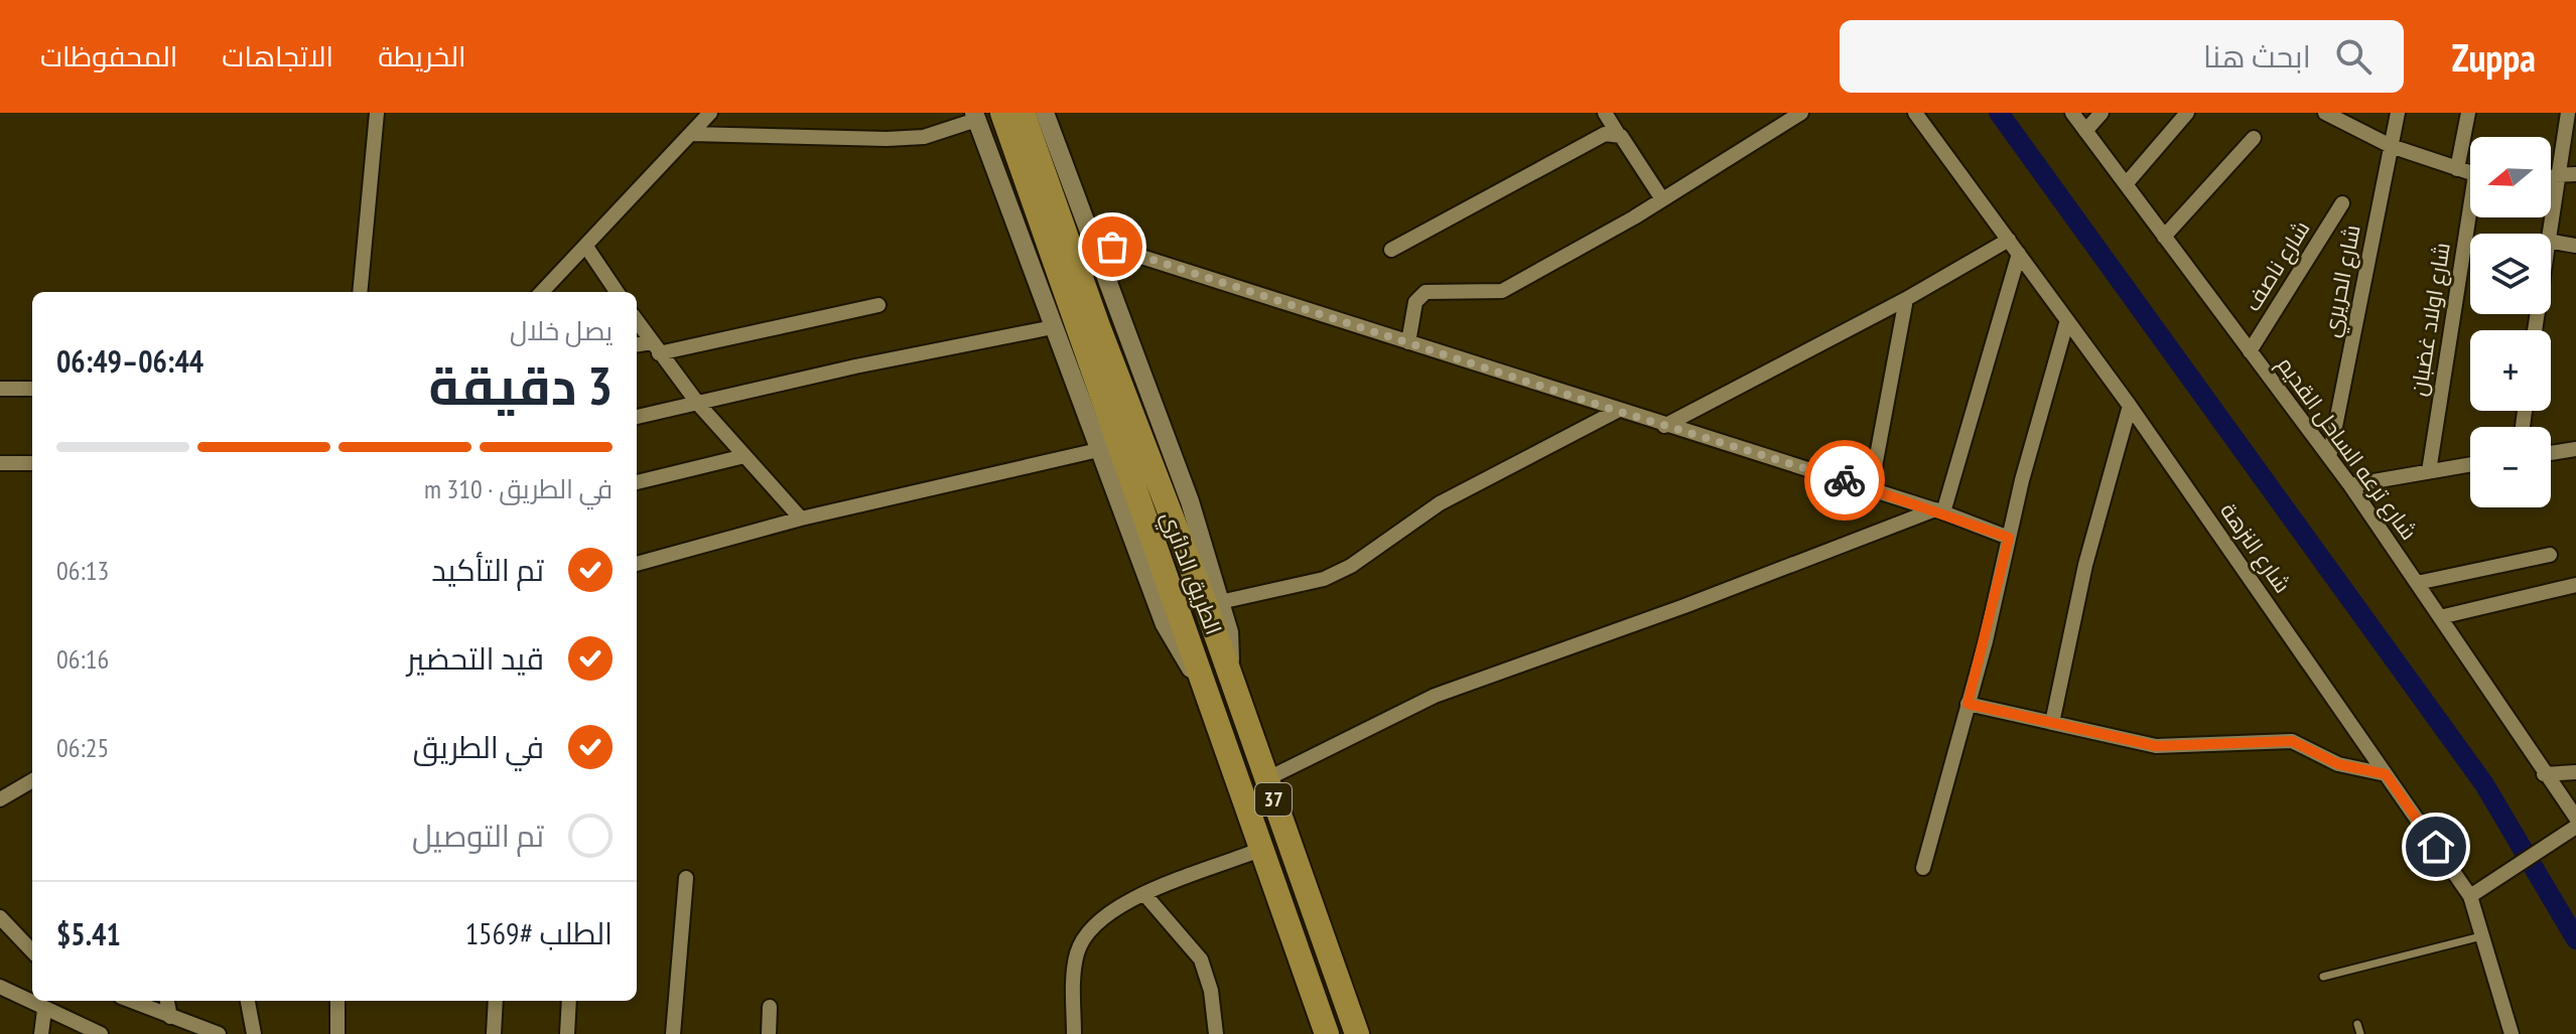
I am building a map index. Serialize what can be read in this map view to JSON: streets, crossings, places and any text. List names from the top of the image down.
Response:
{
  "streets": {
    "highway": ["الطريق الدائري", "37"],
    "street": [
      "شارع ناصف",
      "شارع الحريري",
      "شارع اولاد غضبان",
      "شارع ترعه الساحل القديم",
      "شارع النزهة"
    ]
  },
  "crossings": [
    ["شارع ناصف", "شارع ترعه الساحل القديم"],
    ["شارع الحريري", "شارع ترعه الساحل القديم"]
  ],
  "north": "left",
  "page": {
    "header": "Zuppa",
    "search": "ابحث هنا",
    "nav": ["الخريطة", "الاتجاهات", "المحفوظات"],
    "map_buttons": ["+", "−"],
    "heading": ["3 دقيقة", "يصل خلال", "06:44–06:49"],
    "panel": ["الطلب #1569", "$5.41"],
    "bar": "في الطريق · 310 m",
    "list": [
      ["تم التأكيد", "06:13"],
      ["قيد التحضير", "06:16"],
      ["في الطريق", "06:25"],
      "تم التوصيل"
    ]
  }
}
